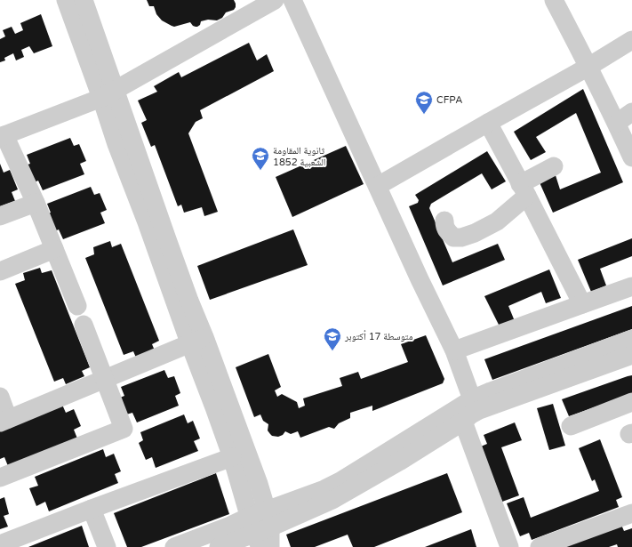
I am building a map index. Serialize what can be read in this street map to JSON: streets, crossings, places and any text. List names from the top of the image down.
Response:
{
  "places": {
    "school or university": ["CFPA", "ثانوية المقاومة الشعبية 1852", "متوسطة 17 أكتوبر"]
  }
}
